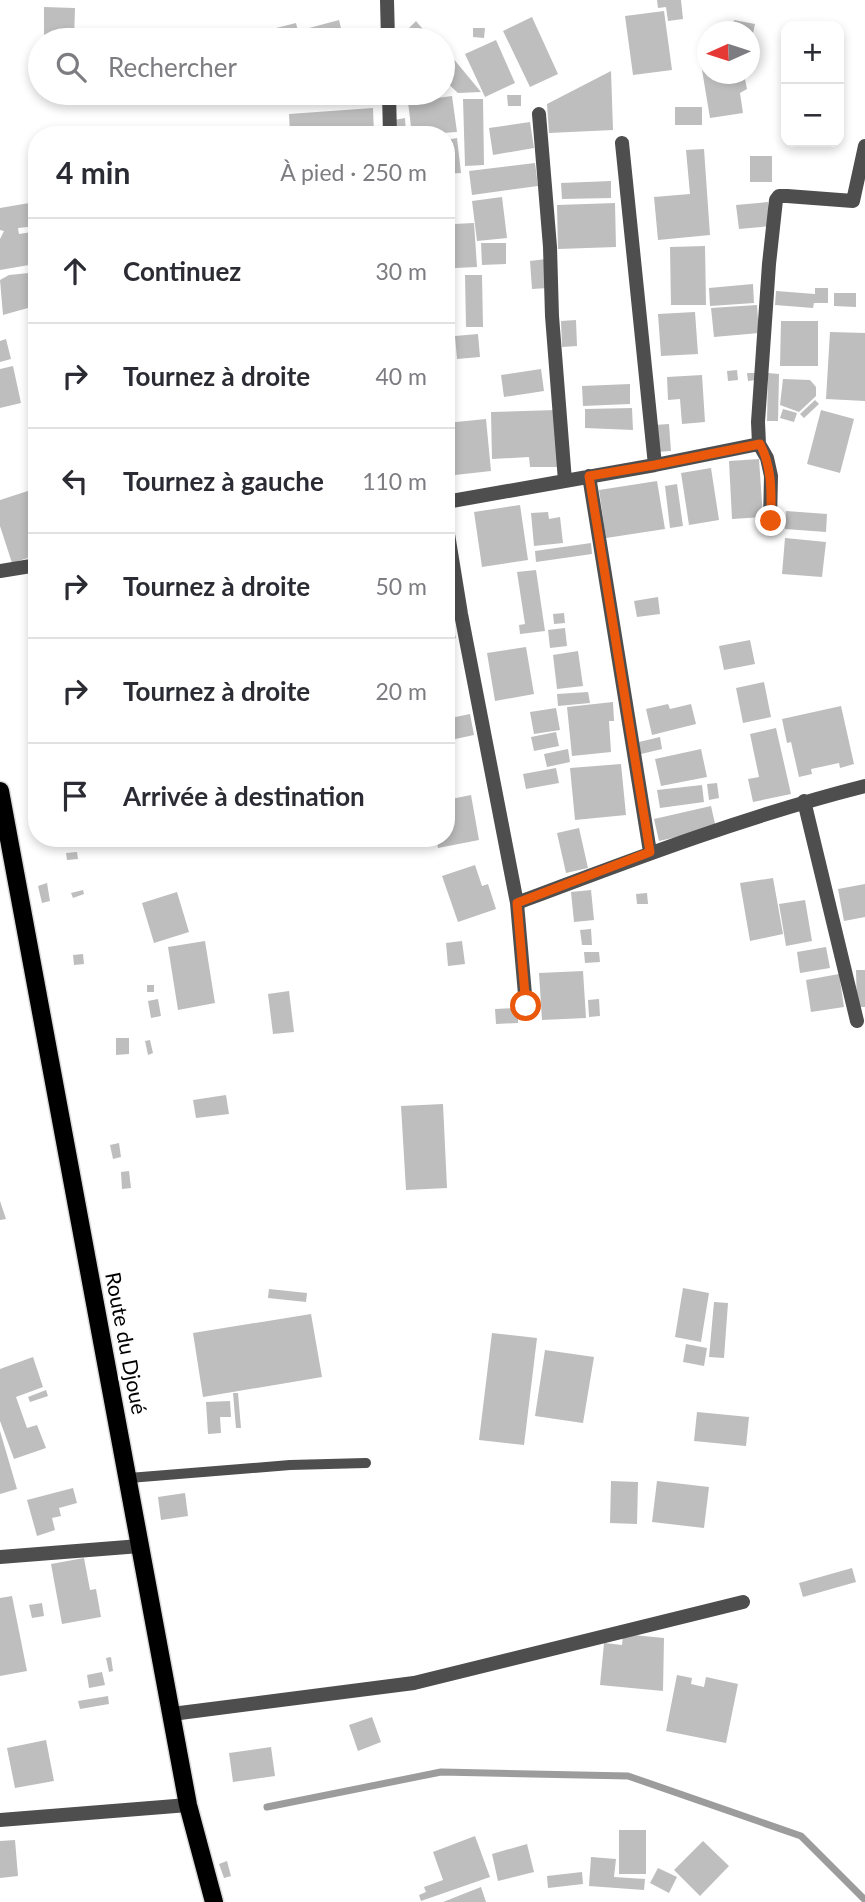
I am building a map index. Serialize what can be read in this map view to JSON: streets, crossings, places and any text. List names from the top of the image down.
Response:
{
  "streets": {
    "main road": ["Route du Djoué"]
  },
  "north": "left",
  "page": {
    "map_buttons": ["+", "−"],
    "search": "Rechercher",
    "heading": ["4 min", "À pied · 250 m"],
    "list": [
      ["Continuez", "30 m"],
      ["Tournez à droite", "40 m"],
      ["Tournez à gauche", "110 m"],
      ["Tournez à droite", "50 m"],
      ["Tournez à droite", "20 m"],
      "Arrivée à destination"
    ]
  }
}
